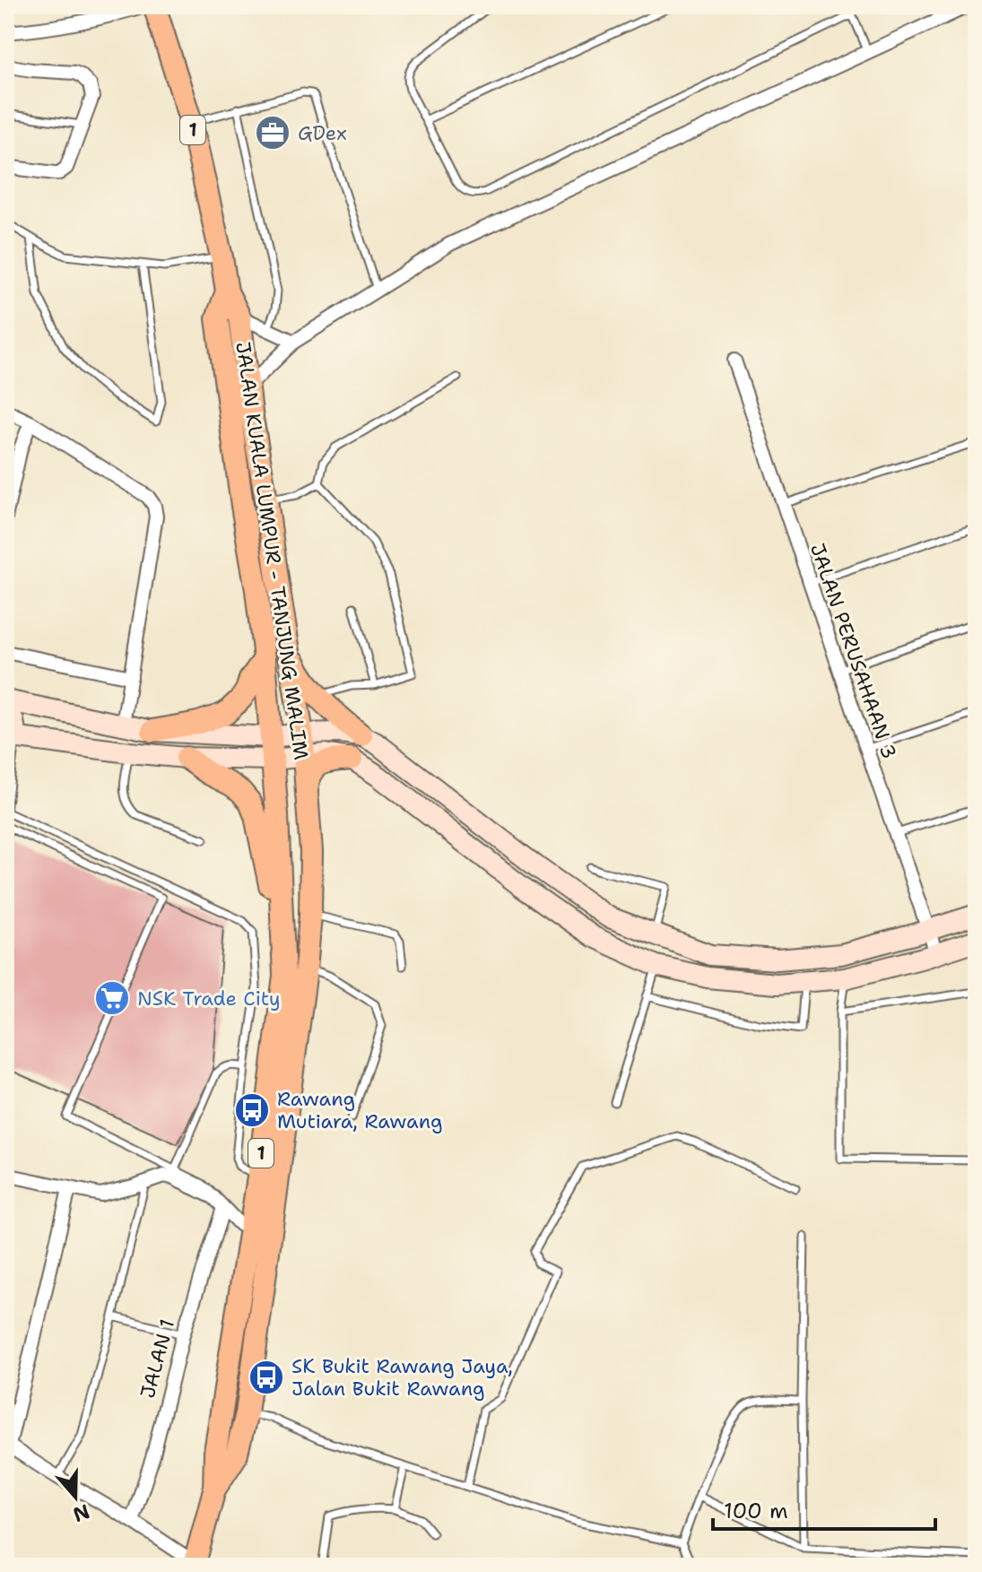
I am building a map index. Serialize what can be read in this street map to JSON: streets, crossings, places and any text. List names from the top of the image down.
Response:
{
  "streets": {
    "main road": ["1", "JALAN KUALA LUMPUR - TANJUNG MALIM"],
    "street": ["JALAN PERUSAHAAN 3", "JALAN 1"]
  },
  "places": {
    "office": ["GDex"],
    "supermarket": ["NSK Trade City"],
    "bus stop": ["Rawang Mutiara, Rawang", "SK Bukit Rawang Jaya, Jalan Bukit Rawang"]
  },
  "scale_bar": "100 m",
  "north": "bottom"
}
